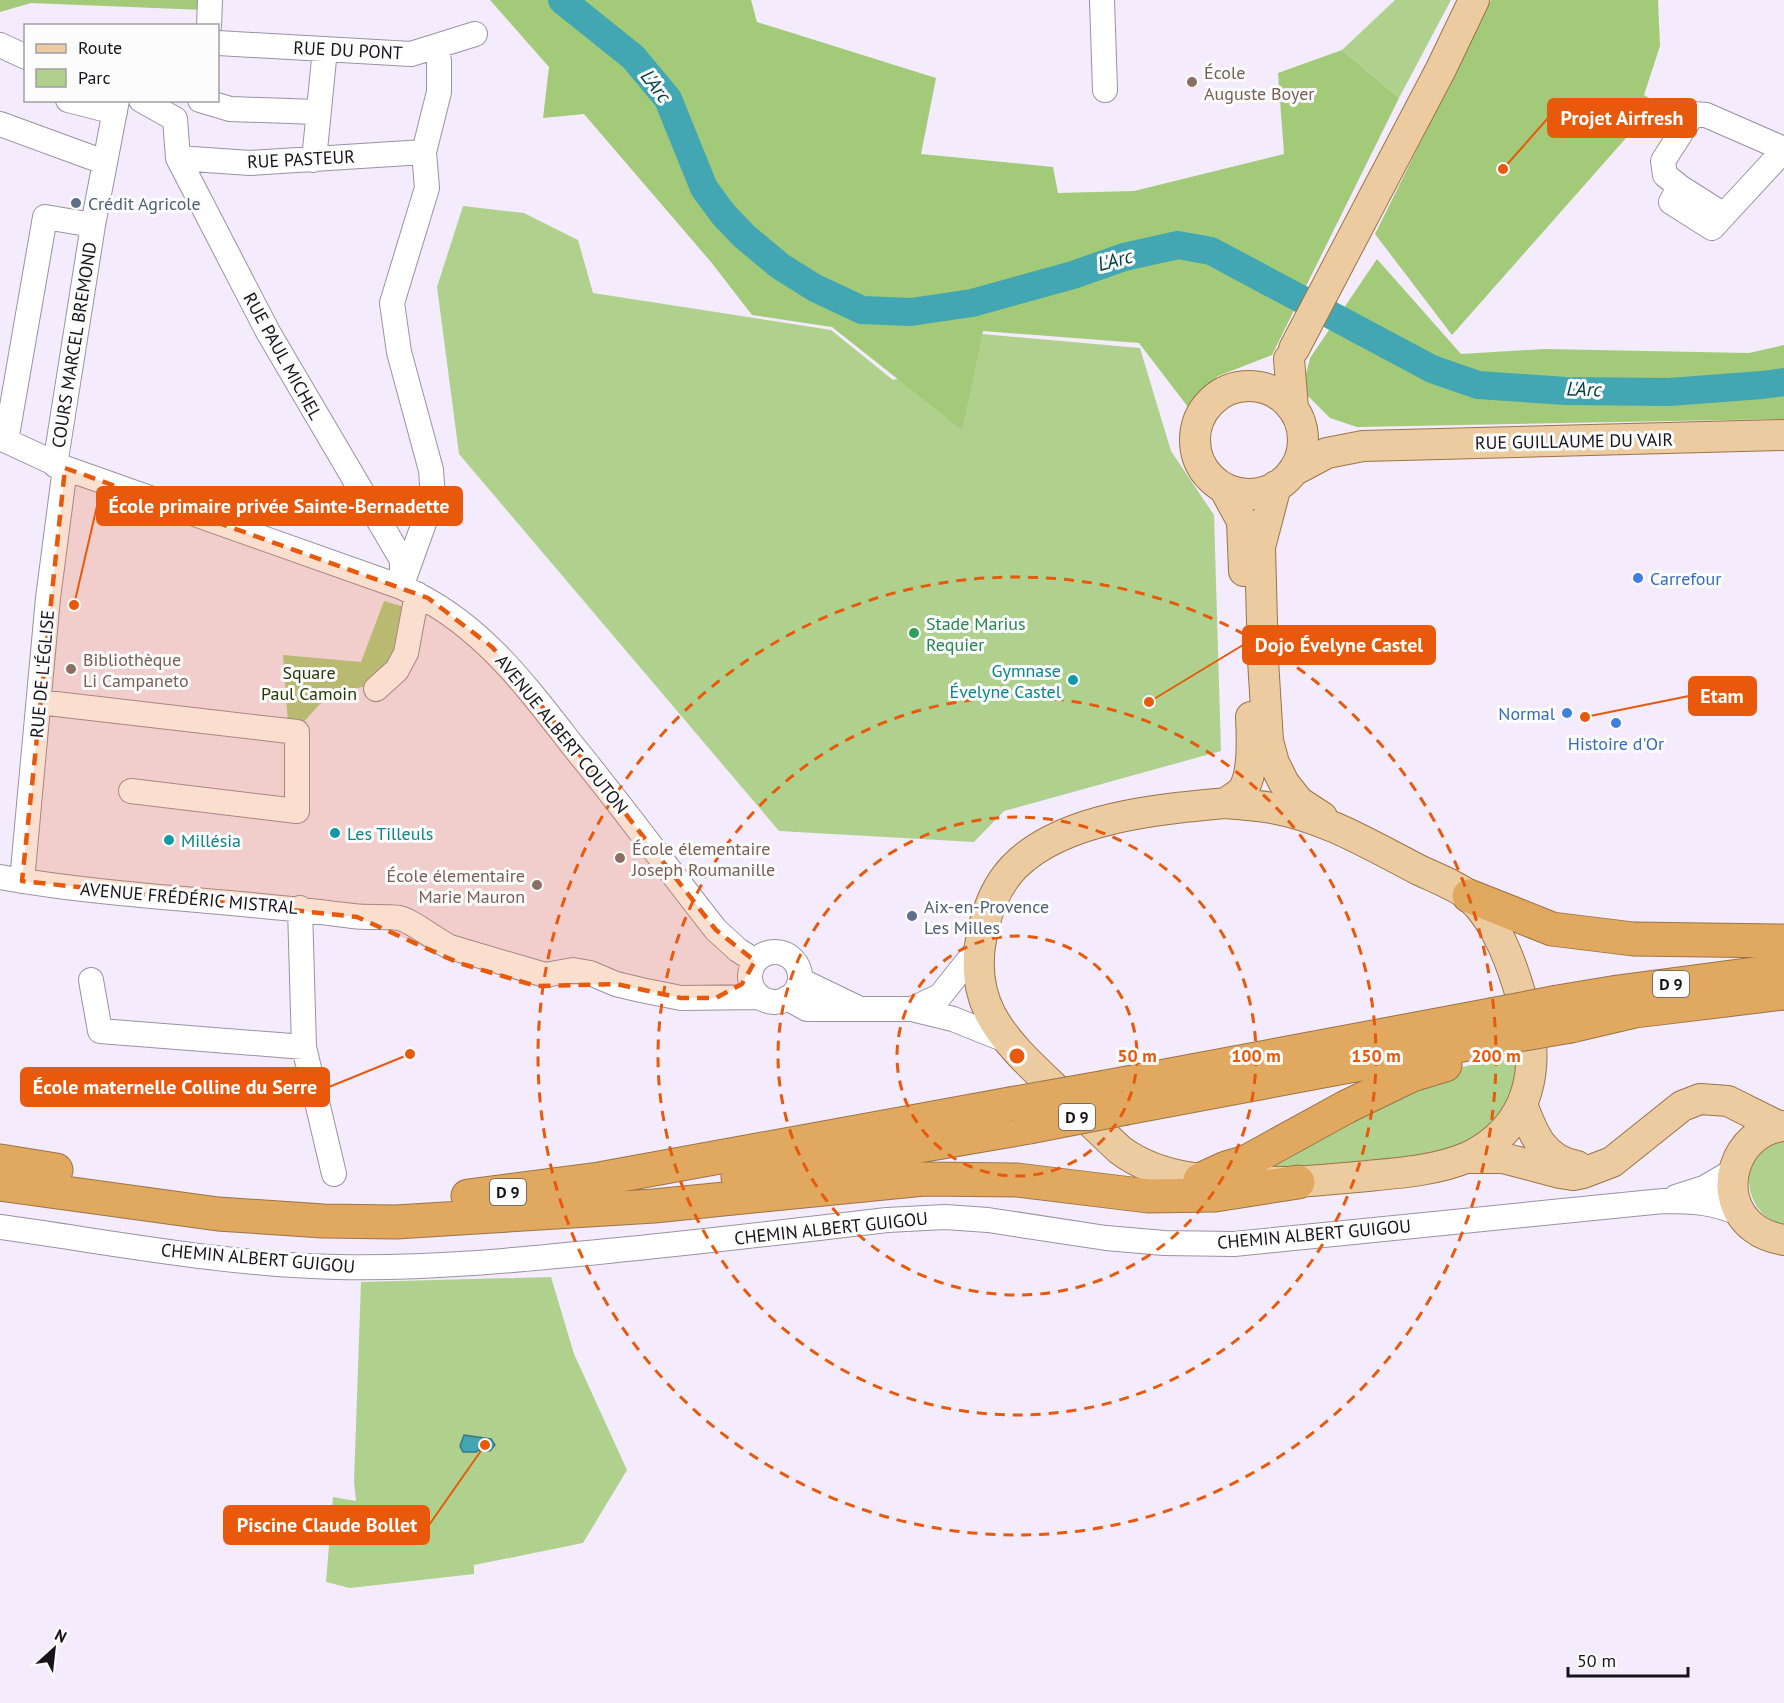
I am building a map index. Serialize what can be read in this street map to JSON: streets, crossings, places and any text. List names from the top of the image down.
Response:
{
  "streets": {
    "highway": ["D 9"],
    "main road": ["RUE GUILLAUME DU VAIR"],
    "street": [
      "RUE DU PONT",
      "RUE PASTEUR",
      "COURS MARCEL BREMOND",
      "RUE PAUL MICHEL",
      "RUE DE L'ÉGLISE",
      "AVENUE ALBERT COUTON",
      "AVENUE FRÉDÉRIC MISTRAL",
      "CHEMIN ALBERT GUIGOU"
    ]
  },
  "crossings": [
    ["RUE PASTEUR", "RUE PAUL MICHEL"],
    ["COURS MARCEL BREMOND", "RUE DE L'ÉGLISE"],
    ["COURS MARCEL BREMOND", "AVENUE ALBERT COUTON"],
    ["RUE PAUL MICHEL", "AVENUE ALBERT COUTON"],
    ["RUE DE L'ÉGLISE", "AVENUE ALBERT COUTON"],
    ["RUE DE L'ÉGLISE", "AVENUE FRÉDÉRIC MISTRAL"],
    ["AVENUE ALBERT COUTON", "AVENUE FRÉDÉRIC MISTRAL"]
  ],
  "water": ["L'Arc"],
  "parks": ["Square Paul Camoin"],
  "places": [
    "École Auguste Boyer",
    "Projet Airfresh",
    "Crédit Agricole",
    "Carrefour",
    "École primaire privée Sainte-Bernadette",
    "Stade Marius Requier",
    "Bibliothèque Li Campaneto",
    "Gymnase Évelyne Castel",
    "Dojo Évelyne Castel",
    "Normal",
    "Etam",
    "Histoire d'Or",
    "Les Tilleuls",
    "Millésia",
    "École élementaire Joseph Roumanille",
    "École élementaire Marie Mauron",
    "Aix-en-Provence Les Milles",
    "École maternelle Colline du Serre",
    "Piscine Claude Bollet"
  ],
  "legend": ["Route", "Parc"],
  "scale_bar": "50 m",
  "north": "top right",
  "rings": [
    "50 m",
    "100 m",
    "150 m",
    "200 m"
  ]
}
